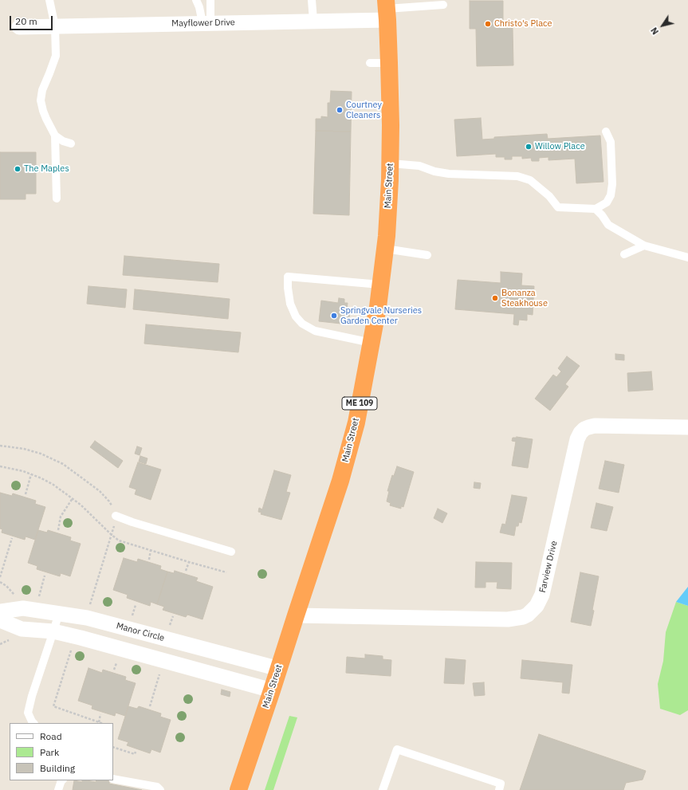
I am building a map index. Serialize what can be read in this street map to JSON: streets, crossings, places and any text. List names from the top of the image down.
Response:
{
  "streets": {
    "highway": ["Main Street", "ME 109"],
    "street": ["Mayflower Drive", "Farview Drive", "Manor Circle"]
  },
  "crossings": [
    ["Mayflower Drive", "Main Street"],
    ["Main Street", "Farview Drive"],
    ["Main Street", "Manor Circle"]
  ],
  "places": [
    "Christo's Place",
    "Courtney Cleaners",
    "Willow Place",
    "The Maples",
    "Bonanza Steakhouse",
    "Springvale Nurseries Garden Center"
  ],
  "legend": ["Road", "Park", "Building"],
  "scale_bar": "20 m",
  "north": "bottom left"
}
